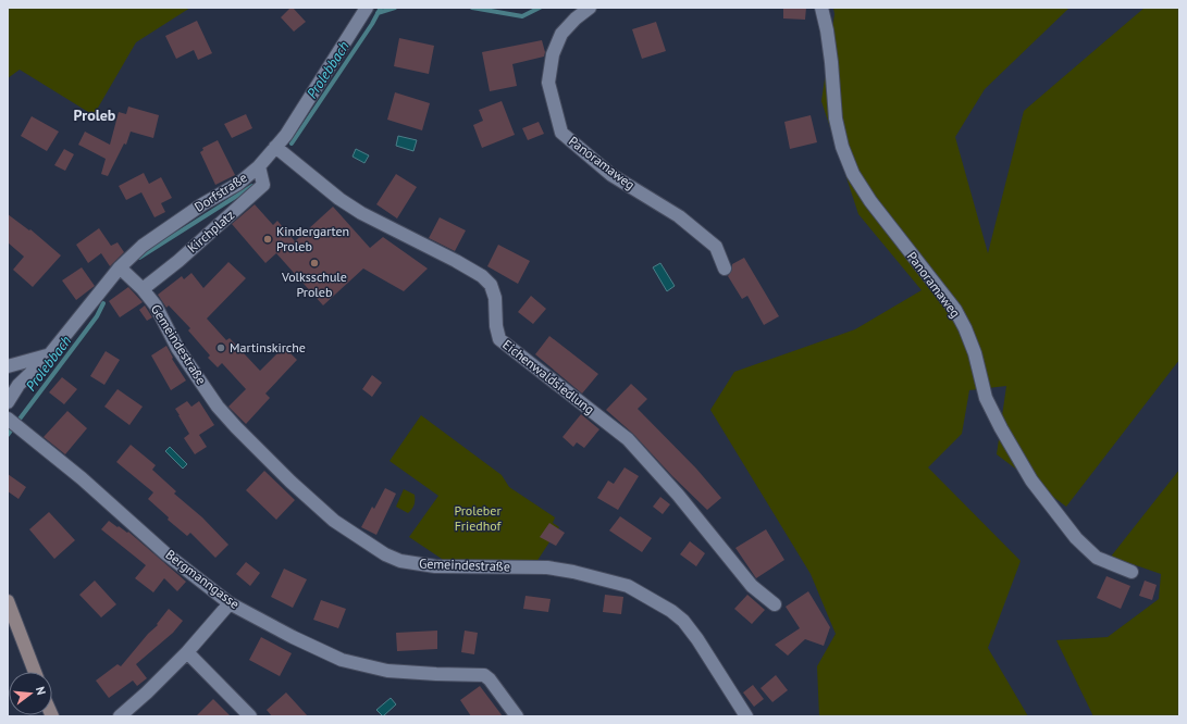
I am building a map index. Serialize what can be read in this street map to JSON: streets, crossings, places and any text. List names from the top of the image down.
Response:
{
  "streets": {
    "street": [
      "Panoramaweg",
      "Dorfstraße",
      "Kirchplatz",
      "Gemeindestraße",
      "Eichenwaldsiedlung",
      "Bergmanngasse"
    ]
  },
  "crossings": [
    ["Dorfstraße", "Kirchplatz"],
    ["Dorfstraße", "Gemeindestraße"],
    ["Dorfstraße", "Eichenwaldsiedlung"],
    ["Kirchplatz", "Gemeindestraße"]
  ],
  "districts": ["Proleb"],
  "water": ["Prolebbach"],
  "parks": ["Proleber Friedhof"],
  "places": ["Kindergarten Proleb", "Volksschule Proleb", "Martinskirche"],
  "north": "right"
}
